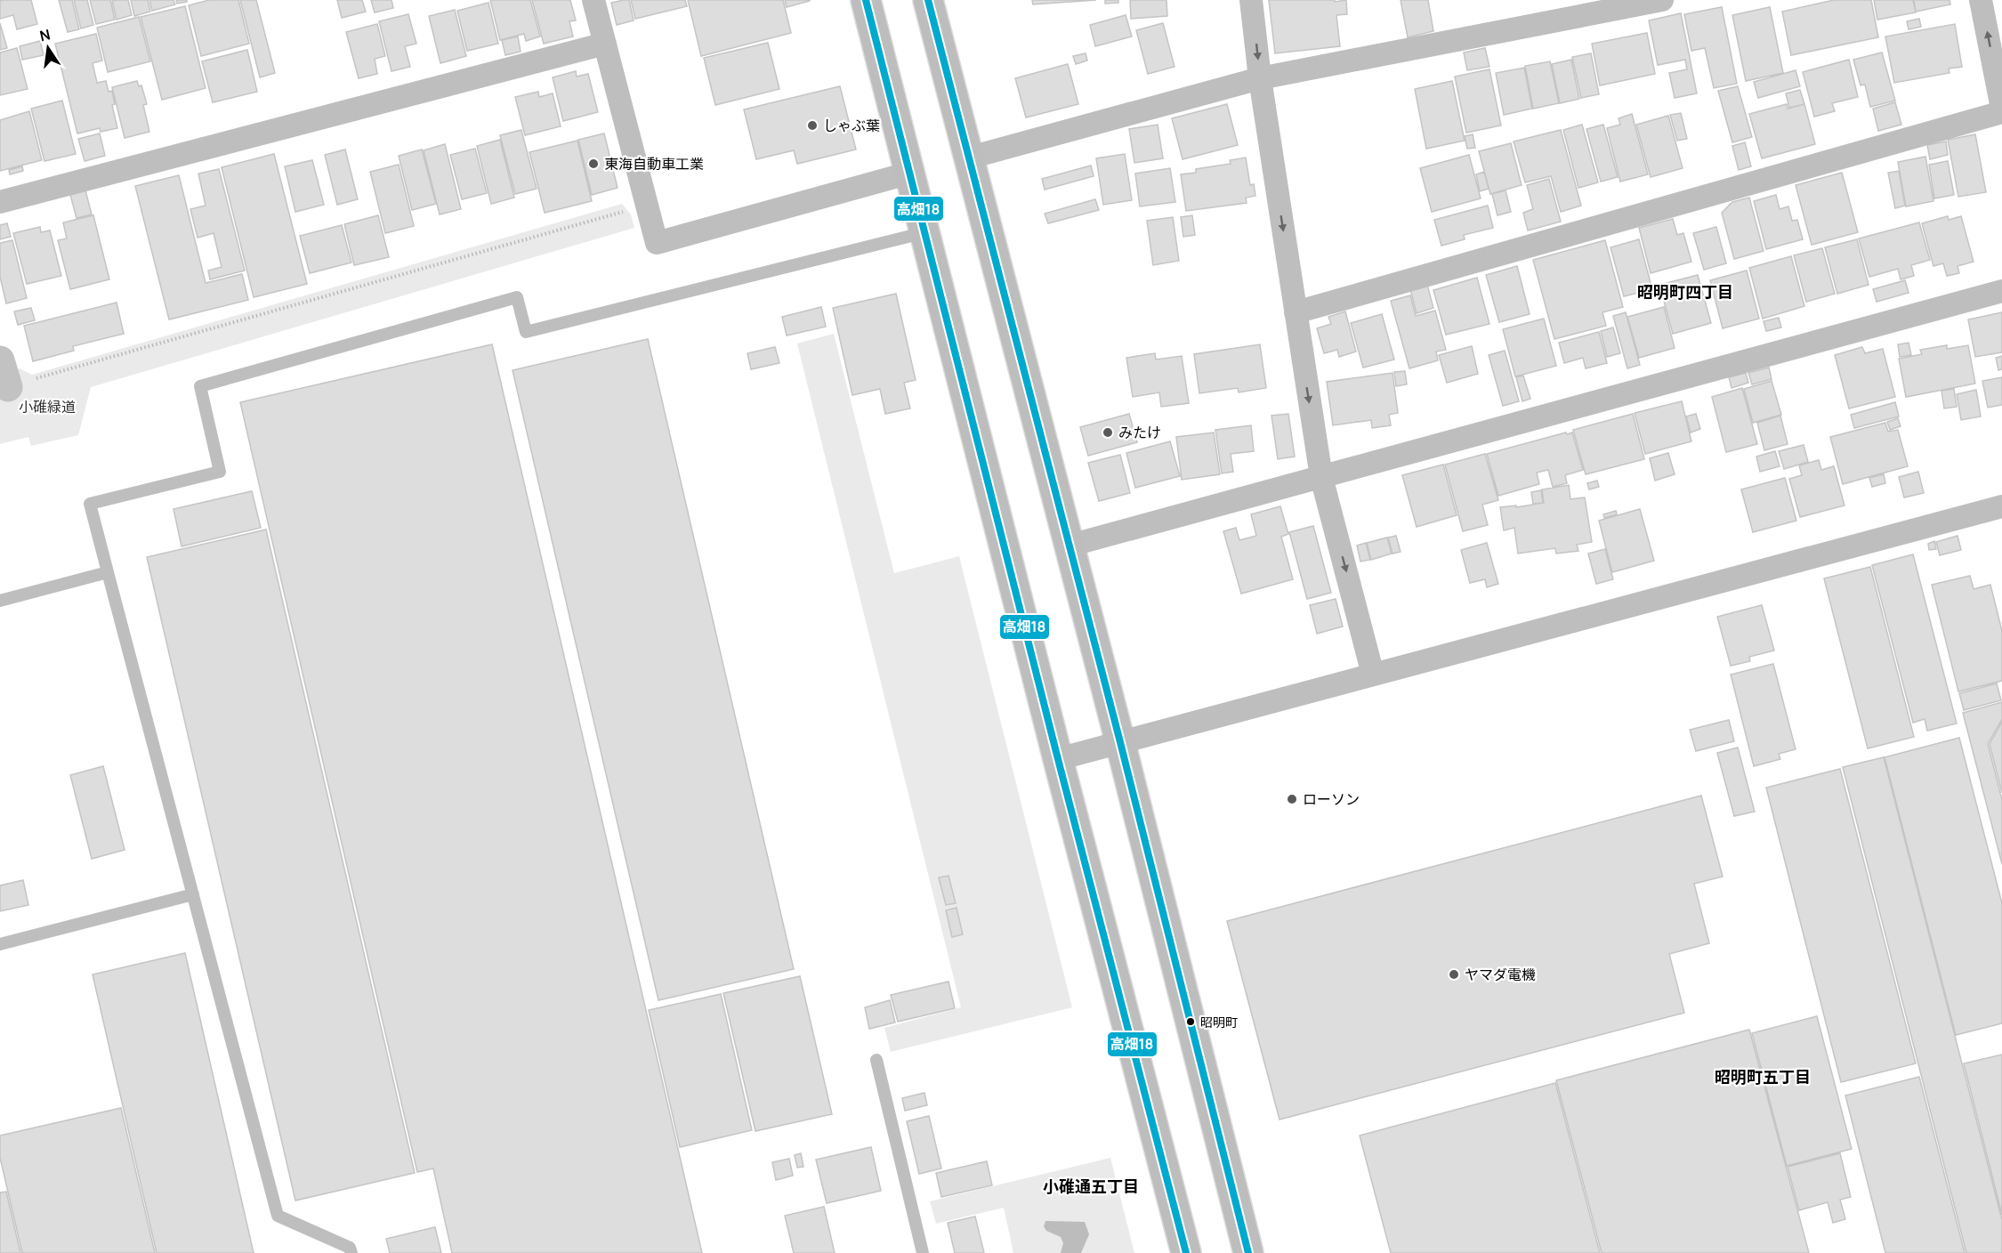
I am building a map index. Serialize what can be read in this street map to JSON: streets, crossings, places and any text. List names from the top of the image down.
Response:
{
  "districts": ["昭明町四丁目", "昭明町五丁目", "小碓通五丁目"],
  "parks": ["小碓緑道"],
  "places": [
    "しゃぶ葉",
    "東海自動車工業",
    "みたけ",
    "ローソン",
    "ヤマダ電機",
    "昭明町"
  ],
  "lines": ["transit line 高畑18"],
  "north": "top"
}
